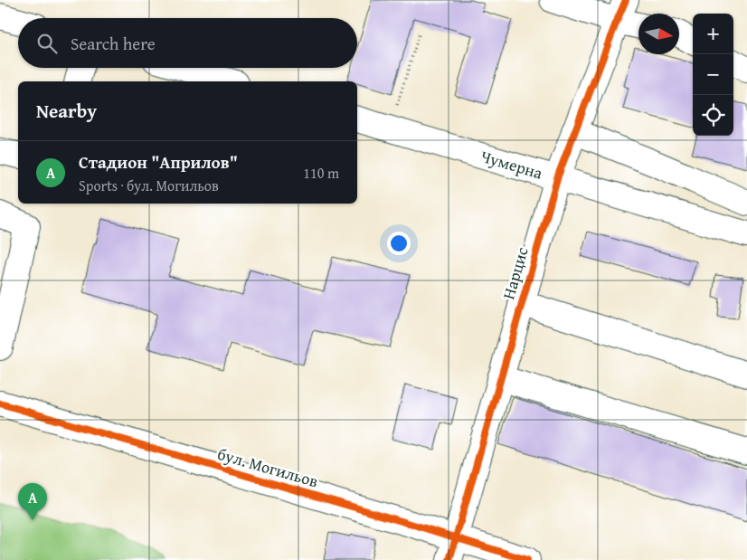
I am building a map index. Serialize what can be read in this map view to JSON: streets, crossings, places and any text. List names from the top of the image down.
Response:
{
  "streets": {
    "street": ["Чумерна", "Нарцис", "бул. Могильов"]
  },
  "crossings": [
    ["Чумерна", "Нарцис"],
    ["Нарцис", "бул. Могильов"]
  ],
  "north": "right",
  "page": {
    "map_buttons": ["+", "−"],
    "search": "Search here",
    "heading": "Nearby",
    "list": [
      {
        "mark": "A",
        "name": "Стадион \"Априлов\"",
        "note": "Sports · бул. Могильов",
        "value": "110 m"
      }
    ],
    "pins": "A"
  }
}
